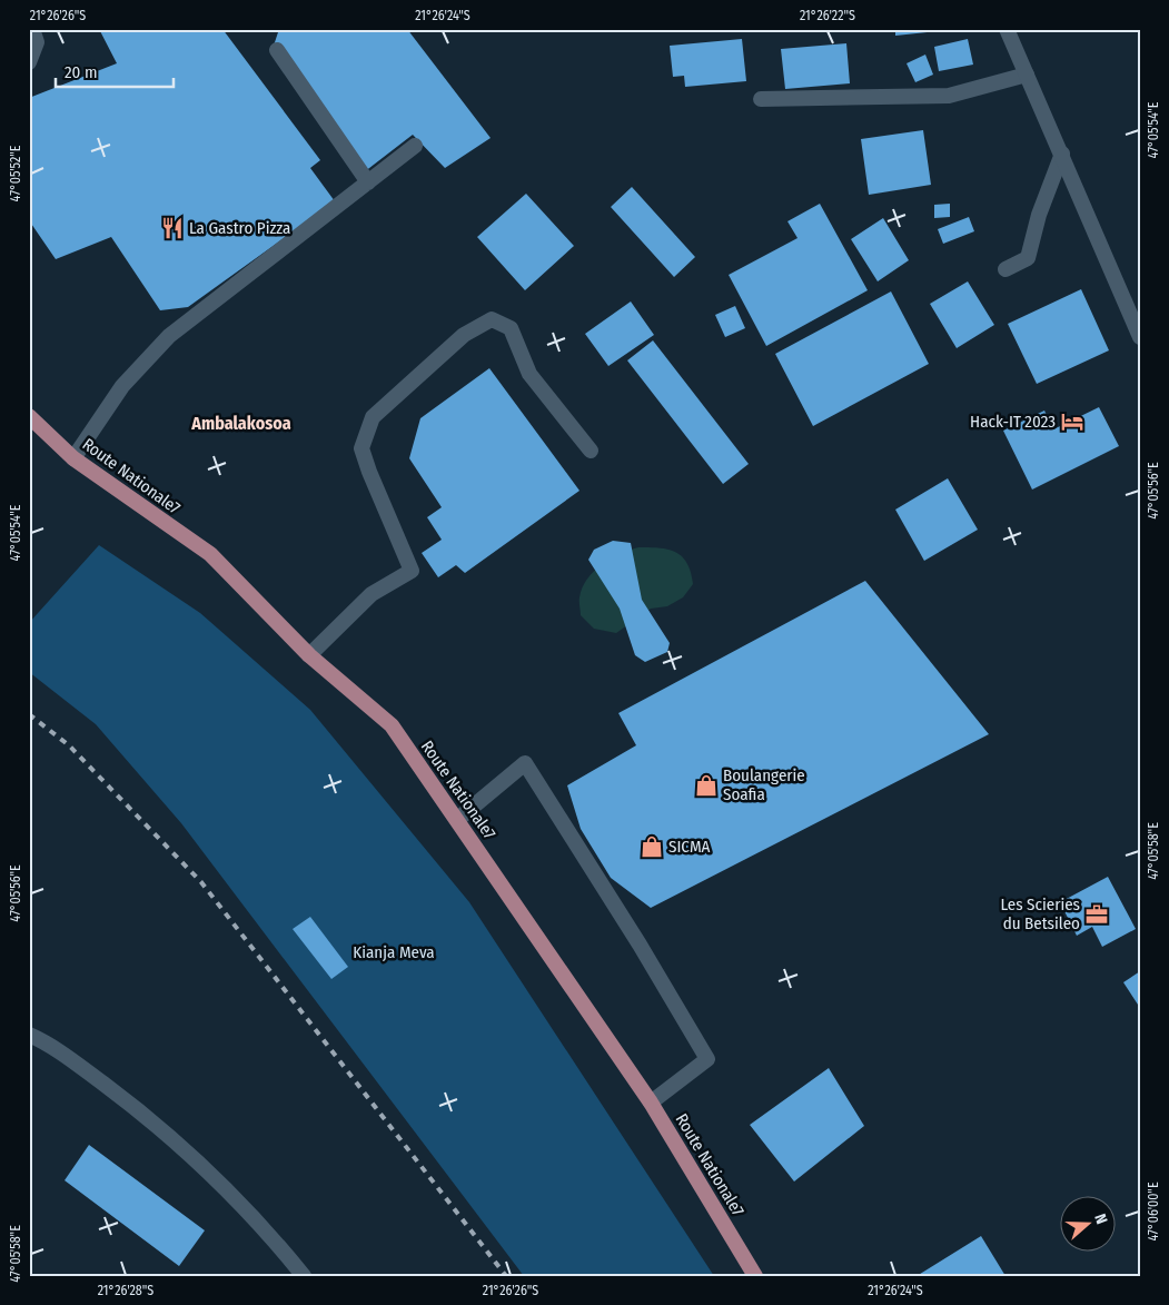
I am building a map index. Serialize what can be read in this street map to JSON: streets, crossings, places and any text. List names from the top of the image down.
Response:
{
  "streets": {
    "main road": ["Route Nationale7"]
  },
  "districts": ["Ambalakosoa"],
  "parks": ["Kianja Meva"],
  "places": {
    "restaurant": ["La Gastro Pizza"],
    "hotel": ["Hack-IT 2023"],
    "shop": ["Boulangerie Soafia", "SICMA"],
    "office": ["Les Scieries du Betsileo"]
  },
  "scale_bar": "20 m",
  "north": "right",
  "coordinates": [
    "21°26'26\"S",
    "21°26'24\"S",
    "21°26'22\"S",
    "47°05'54\"E",
    "47°05'52\"E",
    "47°05'56\"E",
    "47°05'58\"E",
    "47°06'00\"E",
    "21°26'28\"S"
  ]
}
